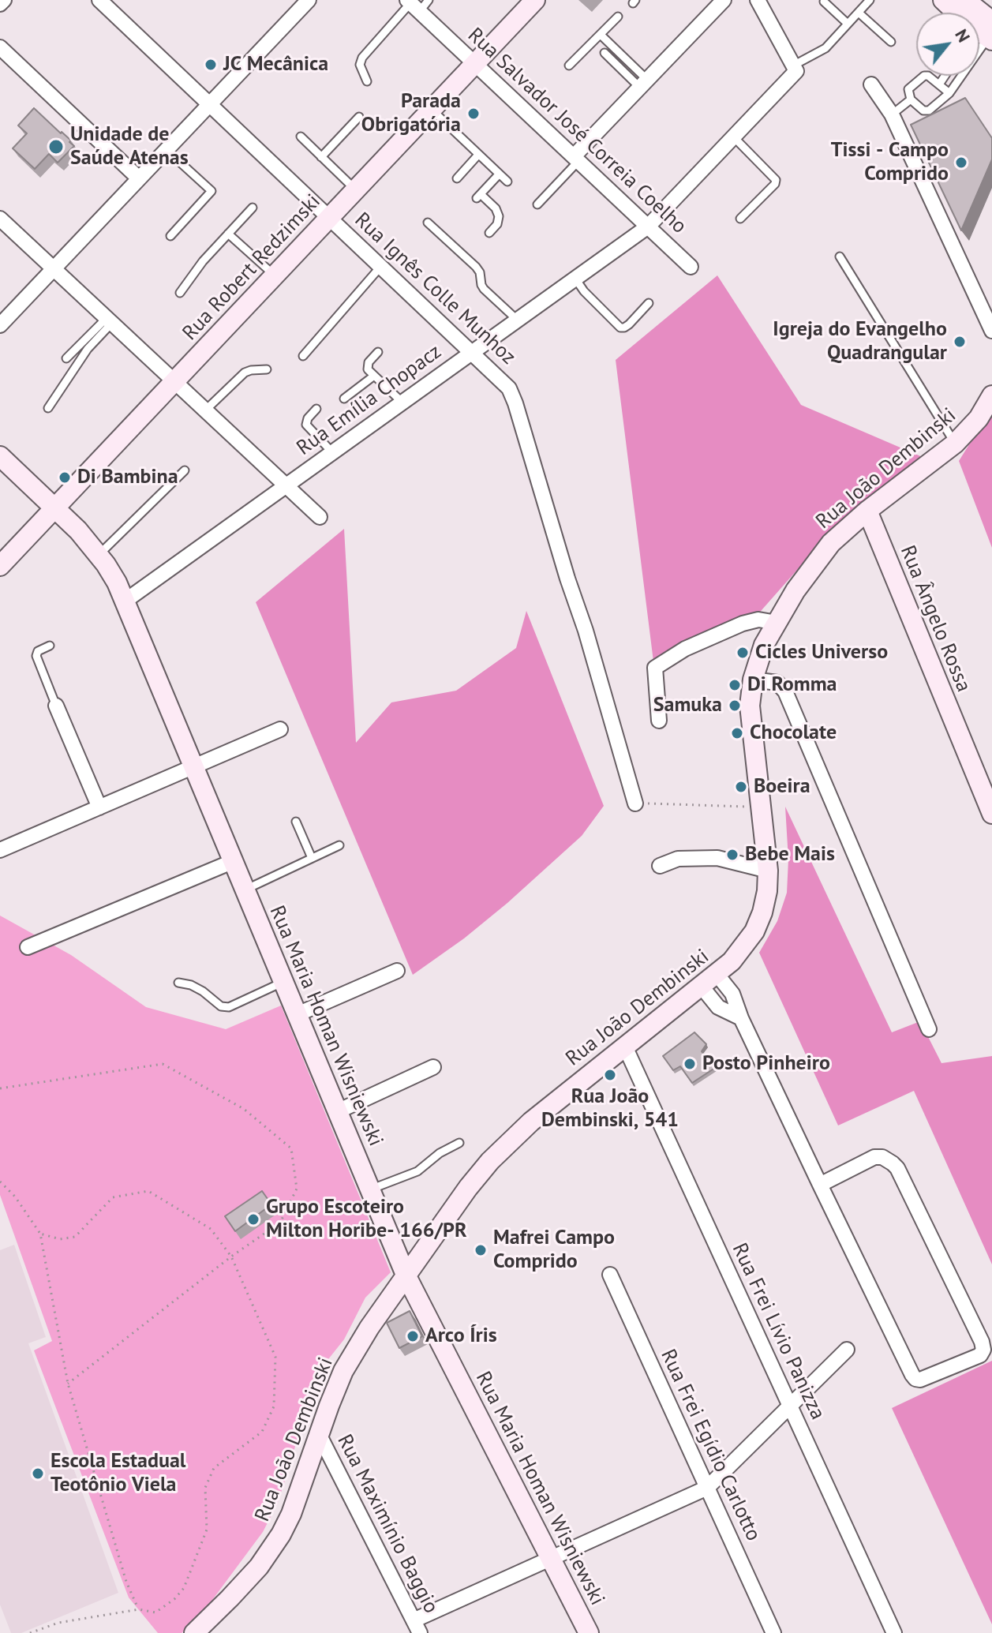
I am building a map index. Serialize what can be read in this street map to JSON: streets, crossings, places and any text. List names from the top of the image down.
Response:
{
  "streets": {
    "street": [
      "Rua Salvador José Correia Coelho",
      "Rua Robert Redzimski",
      "Rua Ignês Colle Munhoz",
      "Rua Emília Chopacz",
      "Rua João Dembinski",
      "Rua Ângelo Rossa",
      "Rua Maria Homan Wisniewski",
      "Rua Frei Lívio Panizza",
      "Rua Frei Egídio Carlotto",
      "Rua Maximínio Baggio"
    ]
  },
  "crossings": [
    ["Rua Salvador José Correia Coelho", "Rua Robert Redzimski"],
    ["Rua Salvador José Correia Coelho", "Rua Emília Chopacz"],
    ["Rua Robert Redzimski", "Rua Ignês Colle Munhoz"],
    ["Rua Robert Redzimski", "Rua Maria Homan Wisniewski"],
    ["Rua Ignês Colle Munhoz", "Rua Emília Chopacz"],
    ["Rua Emília Chopacz", "Rua Maria Homan Wisniewski"],
    ["Rua João Dembinski", "Rua Ângelo Rossa"],
    ["Rua João Dembinski", "Rua Maria Homan Wisniewski"],
    ["Rua João Dembinski", "Rua Frei Lívio Panizza"],
    ["Rua João Dembinski", "Rua Maximínio Baggio"]
  ],
  "places": [
    "JC Mecânica",
    "Parada Obrigatória",
    "Unidade de Saúde Atenas",
    "Tissi - Campo Comprido",
    "Igreja do Evangelho Quadrangular",
    "Di Bambina",
    "Cicles Universo",
    "Di Romma",
    "Samuka",
    "Chocolate",
    "Boeira",
    "Bebe Mais",
    "Posto Pinheiro",
    "Rua João Dembinski, 541",
    "Grupo Escoteiro Milton Horibe- 166/PR",
    "Mafrei Campo Comprido",
    "Arco Íris",
    "Escola Estadual Teotônio Viela"
  ],
  "north": "top right"
}
